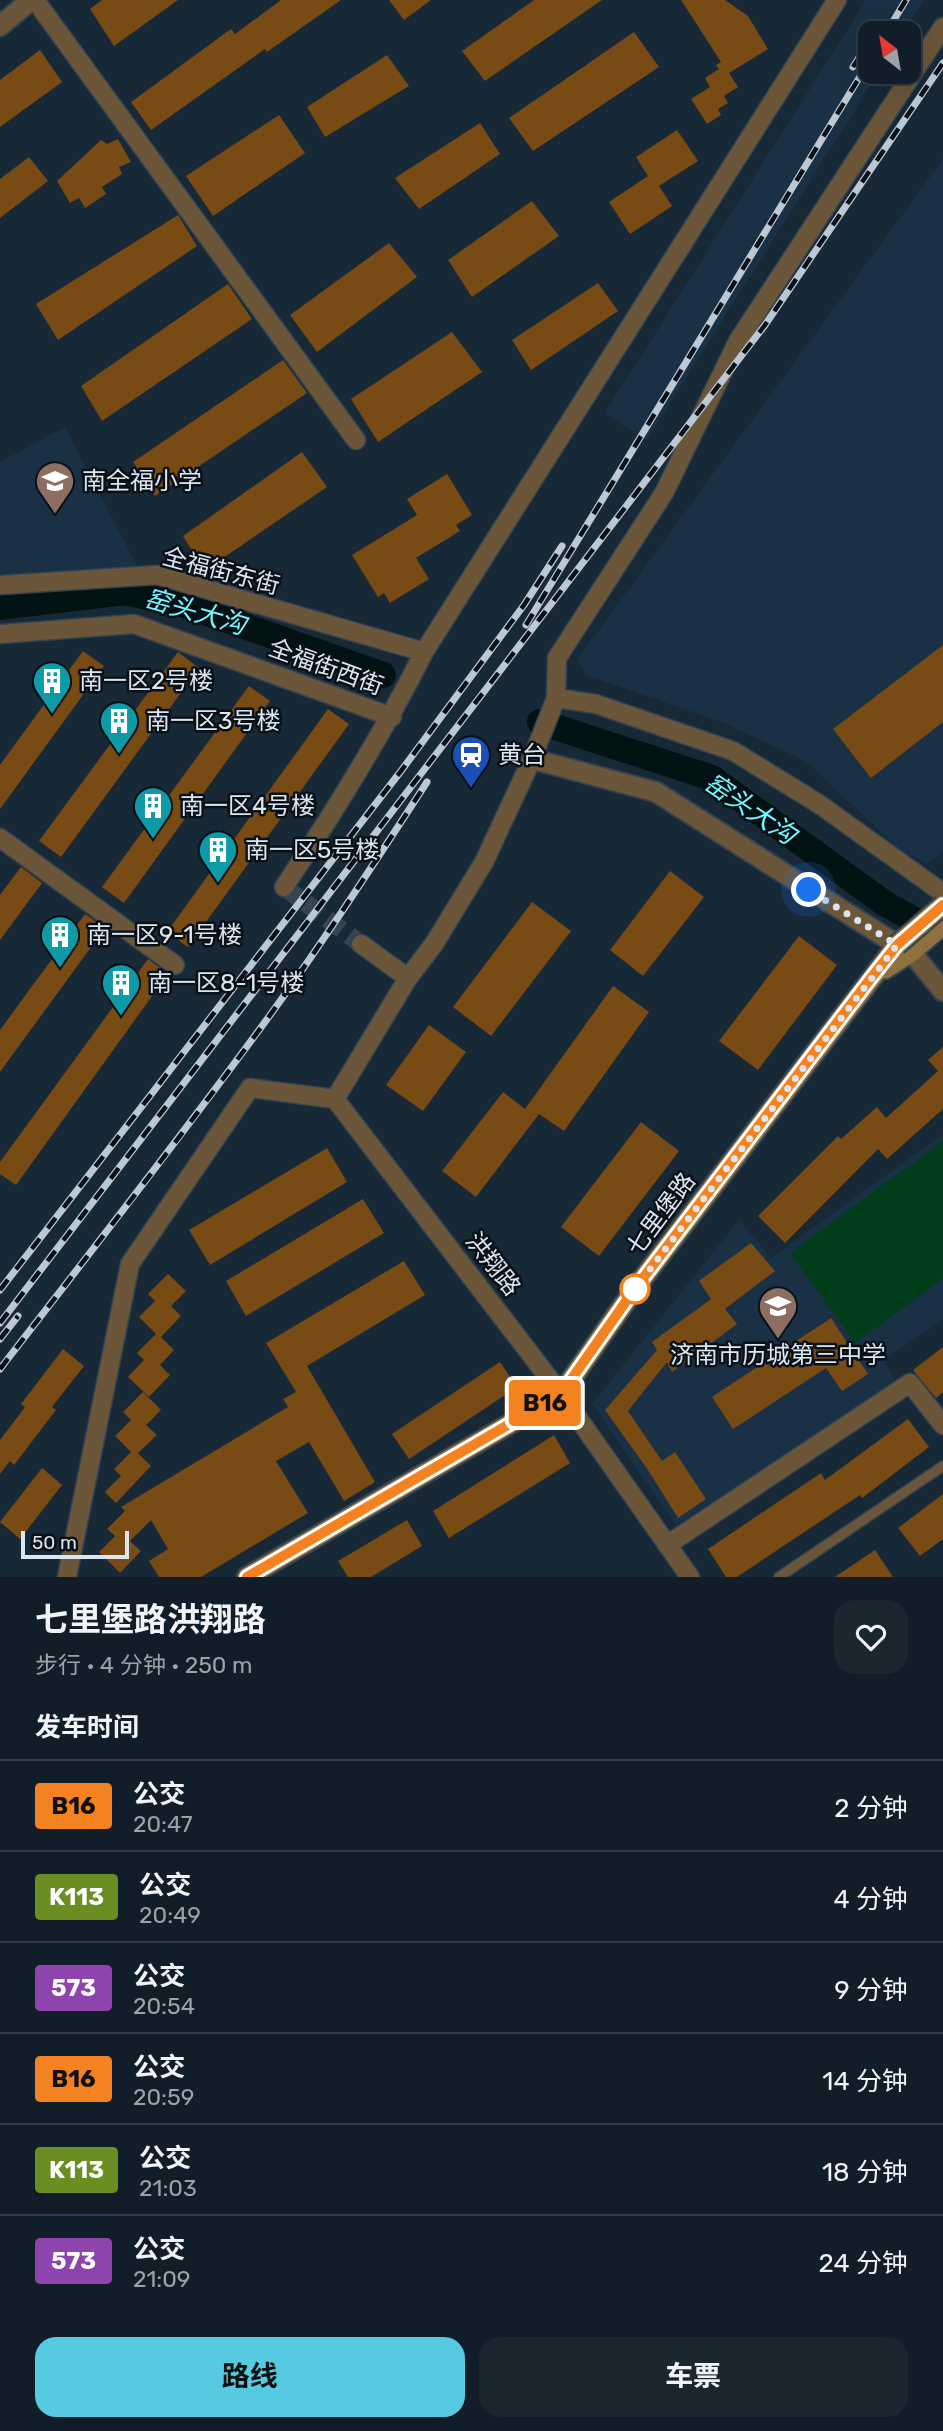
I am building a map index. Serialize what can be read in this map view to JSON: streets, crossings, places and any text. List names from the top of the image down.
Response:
{
  "streets": {
    "main road": ["七里堡路"],
    "street": ["全福街东街", "全福街西街", "洪翔路"]
  },
  "crossings": [
    ["七里堡路", "洪翔路"]
  ],
  "water": ["窑头大沟"],
  "places": {
    "school or university": ["南全福小学", "济南市历城第三中学"],
    "building": [
      "南一区2号楼",
      "南一区3号楼",
      "南一区4号楼",
      "南一区5号楼",
      "南一区9-1号楼",
      "南一区8-1号楼"
    ],
    "station": ["黄台"]
  },
  "lines": ["bus line B16"],
  "scale_bar": "50 m",
  "north": "top left",
  "page": {
    "on_map": "B16",
    "scale": "50 m",
    "heading": [
      ["七里堡路洪翔路", "步行 · 4 分钟 · 250 m"],
      "发车时间"
    ],
    "list": [
      {
        "mark": "B16",
        "name": "公交",
        "note": "20:47",
        "value": "2 分钟"
      },
      {
        "mark": "K113",
        "name": "公交",
        "note": "20:49",
        "value": "4 分钟"
      },
      {
        "mark": "573",
        "name": "公交",
        "note": "20:54",
        "value": "9 分钟"
      },
      {
        "mark": "B16",
        "name": "公交",
        "note": "20:59",
        "value": "14 分钟"
      },
      {
        "mark": "K113",
        "name": "公交",
        "note": "21:03",
        "value": "18 分钟"
      },
      {
        "mark": "573",
        "name": "公交",
        "note": "21:09",
        "value": "24 分钟"
      }
    ],
    "buttons": ["路线", "车票"]
  }
}
